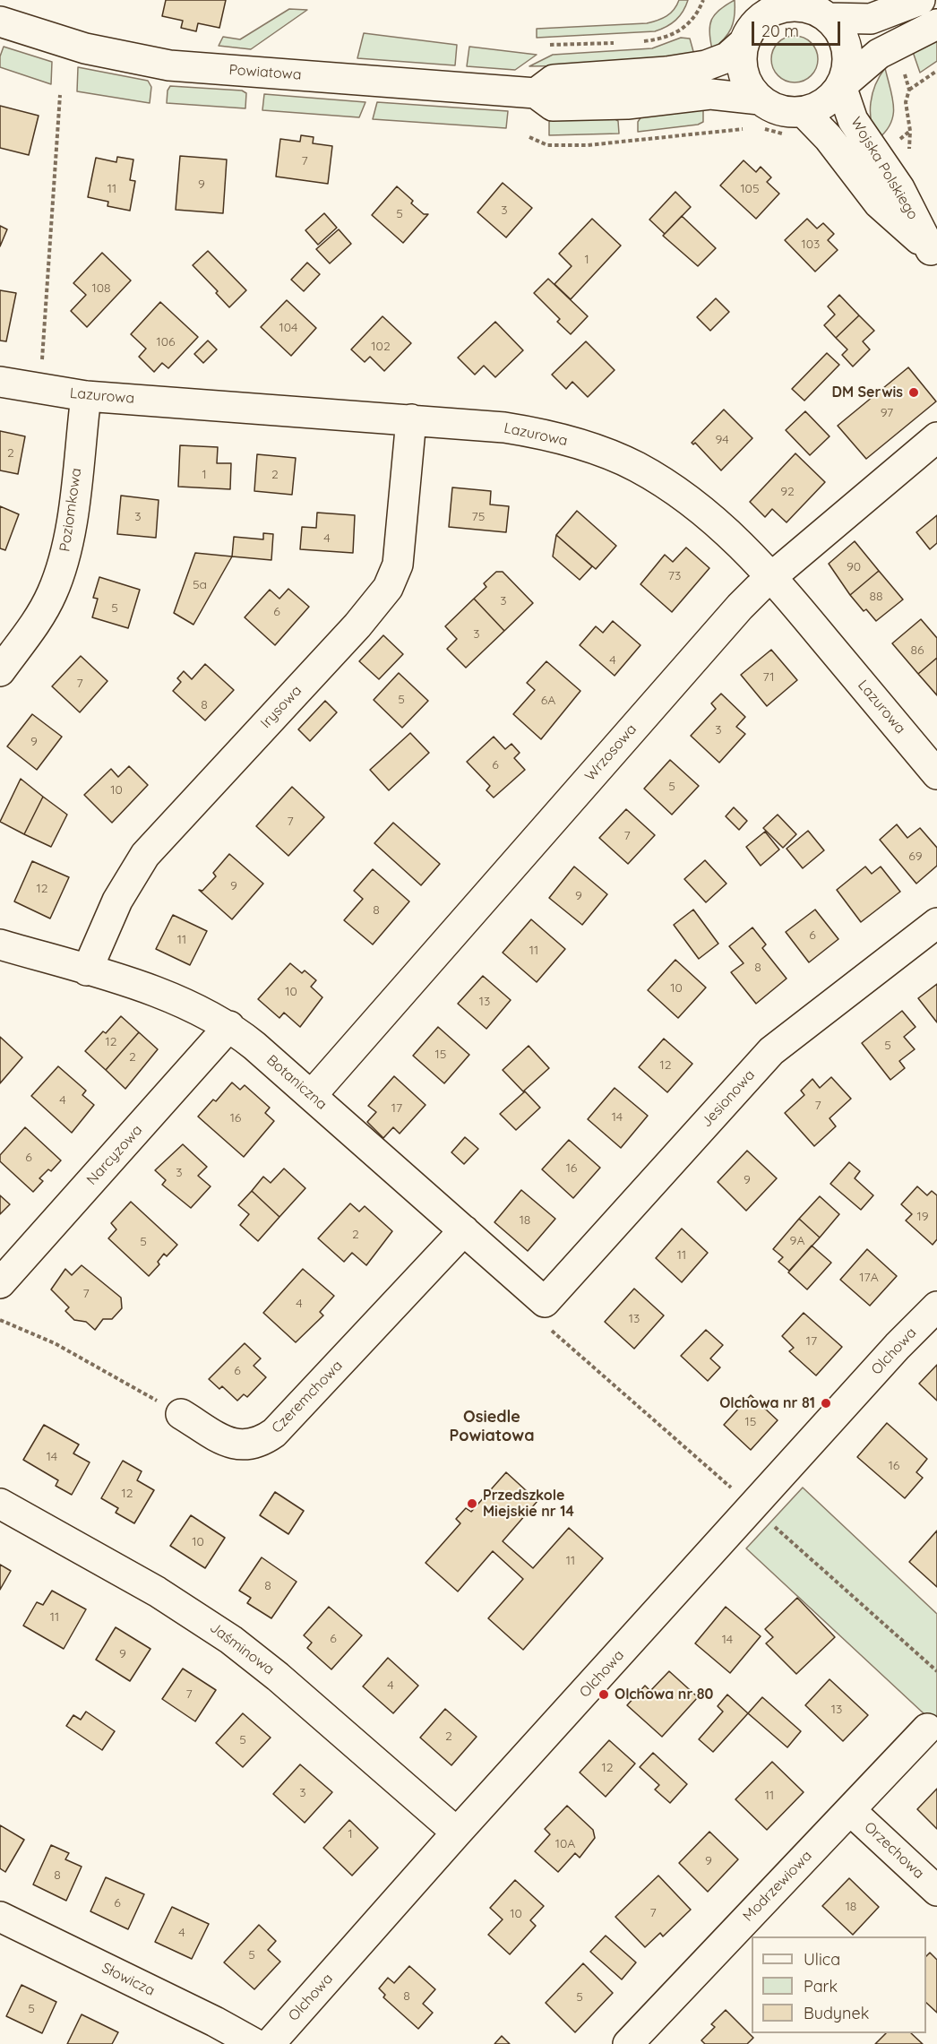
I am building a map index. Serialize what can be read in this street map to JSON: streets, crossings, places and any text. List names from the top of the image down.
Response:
{
  "streets": {
    "street": [
      "Powiatowa",
      "Wojska Polskiego",
      "Lazurowa",
      "Poziomkowa",
      "Irysowa",
      "Wrzosowa",
      "Botaniczna",
      "Jesionowa",
      "Narcyzowa",
      "Olchowa",
      "Czeremchowa",
      "Jaśminowa",
      "Orzechowa",
      "Modrzewiowa",
      "Słowicza"
    ]
  },
  "crossings": [
    ["Powiatowa", "Wojska Polskiego"],
    ["Lazurowa", "Poziomkowa"],
    ["Lazurowa", "Irysowa"],
    ["Lazurowa", "Wrzosowa"],
    ["Irysowa", "Botaniczna"],
    ["Wrzosowa", "Botaniczna"],
    ["Botaniczna", "Jesionowa"],
    ["Botaniczna", "Narcyzowa"],
    ["Botaniczna", "Czeremchowa"],
    ["Olchowa", "Jaśminowa"],
    ["Orzechowa", "Modrzewiowa"]
  ],
  "districts": ["Osiedle Powiatowa"],
  "places": [
    "DM Serwis",
    "Olchowa nr 81",
    "Przedszkole Miejskie nr 14",
    "Olchowa nr 80"
  ],
  "house_numbers": [
    "7",
    "9",
    "11",
    "105",
    "3",
    "5",
    "103",
    "1",
    "108",
    "104",
    "106",
    "102",
    "97",
    "94",
    "2",
    "1",
    "2",
    "92",
    "3",
    "75",
    "4",
    "90",
    "73",
    "5a",
    "88",
    "3",
    "5",
    "6",
    "3",
    "86",
    "4",
    "71",
    "7",
    "5",
    "6A",
    "8",
    "3",
    "9",
    "6",
    "5",
    "10",
    "7",
    "7",
    "69",
    "9",
    "12",
    "9",
    "8",
    "6",
    "11",
    "11",
    "8",
    "10",
    "10",
    "13",
    "12",
    "5",
    "15",
    "2",
    "12",
    "4",
    "7",
    "17",
    "14",
    "16",
    "6",
    "16",
    "3",
    "9",
    "19",
    "18",
    "2",
    "9A",
    "5",
    "11",
    "17A",
    "7",
    "4",
    "13",
    "17",
    "6",
    "15",
    "14",
    "16",
    "12",
    "10",
    "11",
    "8",
    "11",
    "6",
    "14",
    "9",
    "4",
    "7",
    "13",
    "2",
    "5",
    "12",
    "3",
    "11",
    "1",
    "10A",
    "9",
    "8",
    "6",
    "18",
    "7",
    "10",
    "4",
    "5",
    "8",
    "5",
    "5"
  ],
  "legend": ["Ulica", "Park", "Budynek"],
  "scale_bar": "20 m"
}
